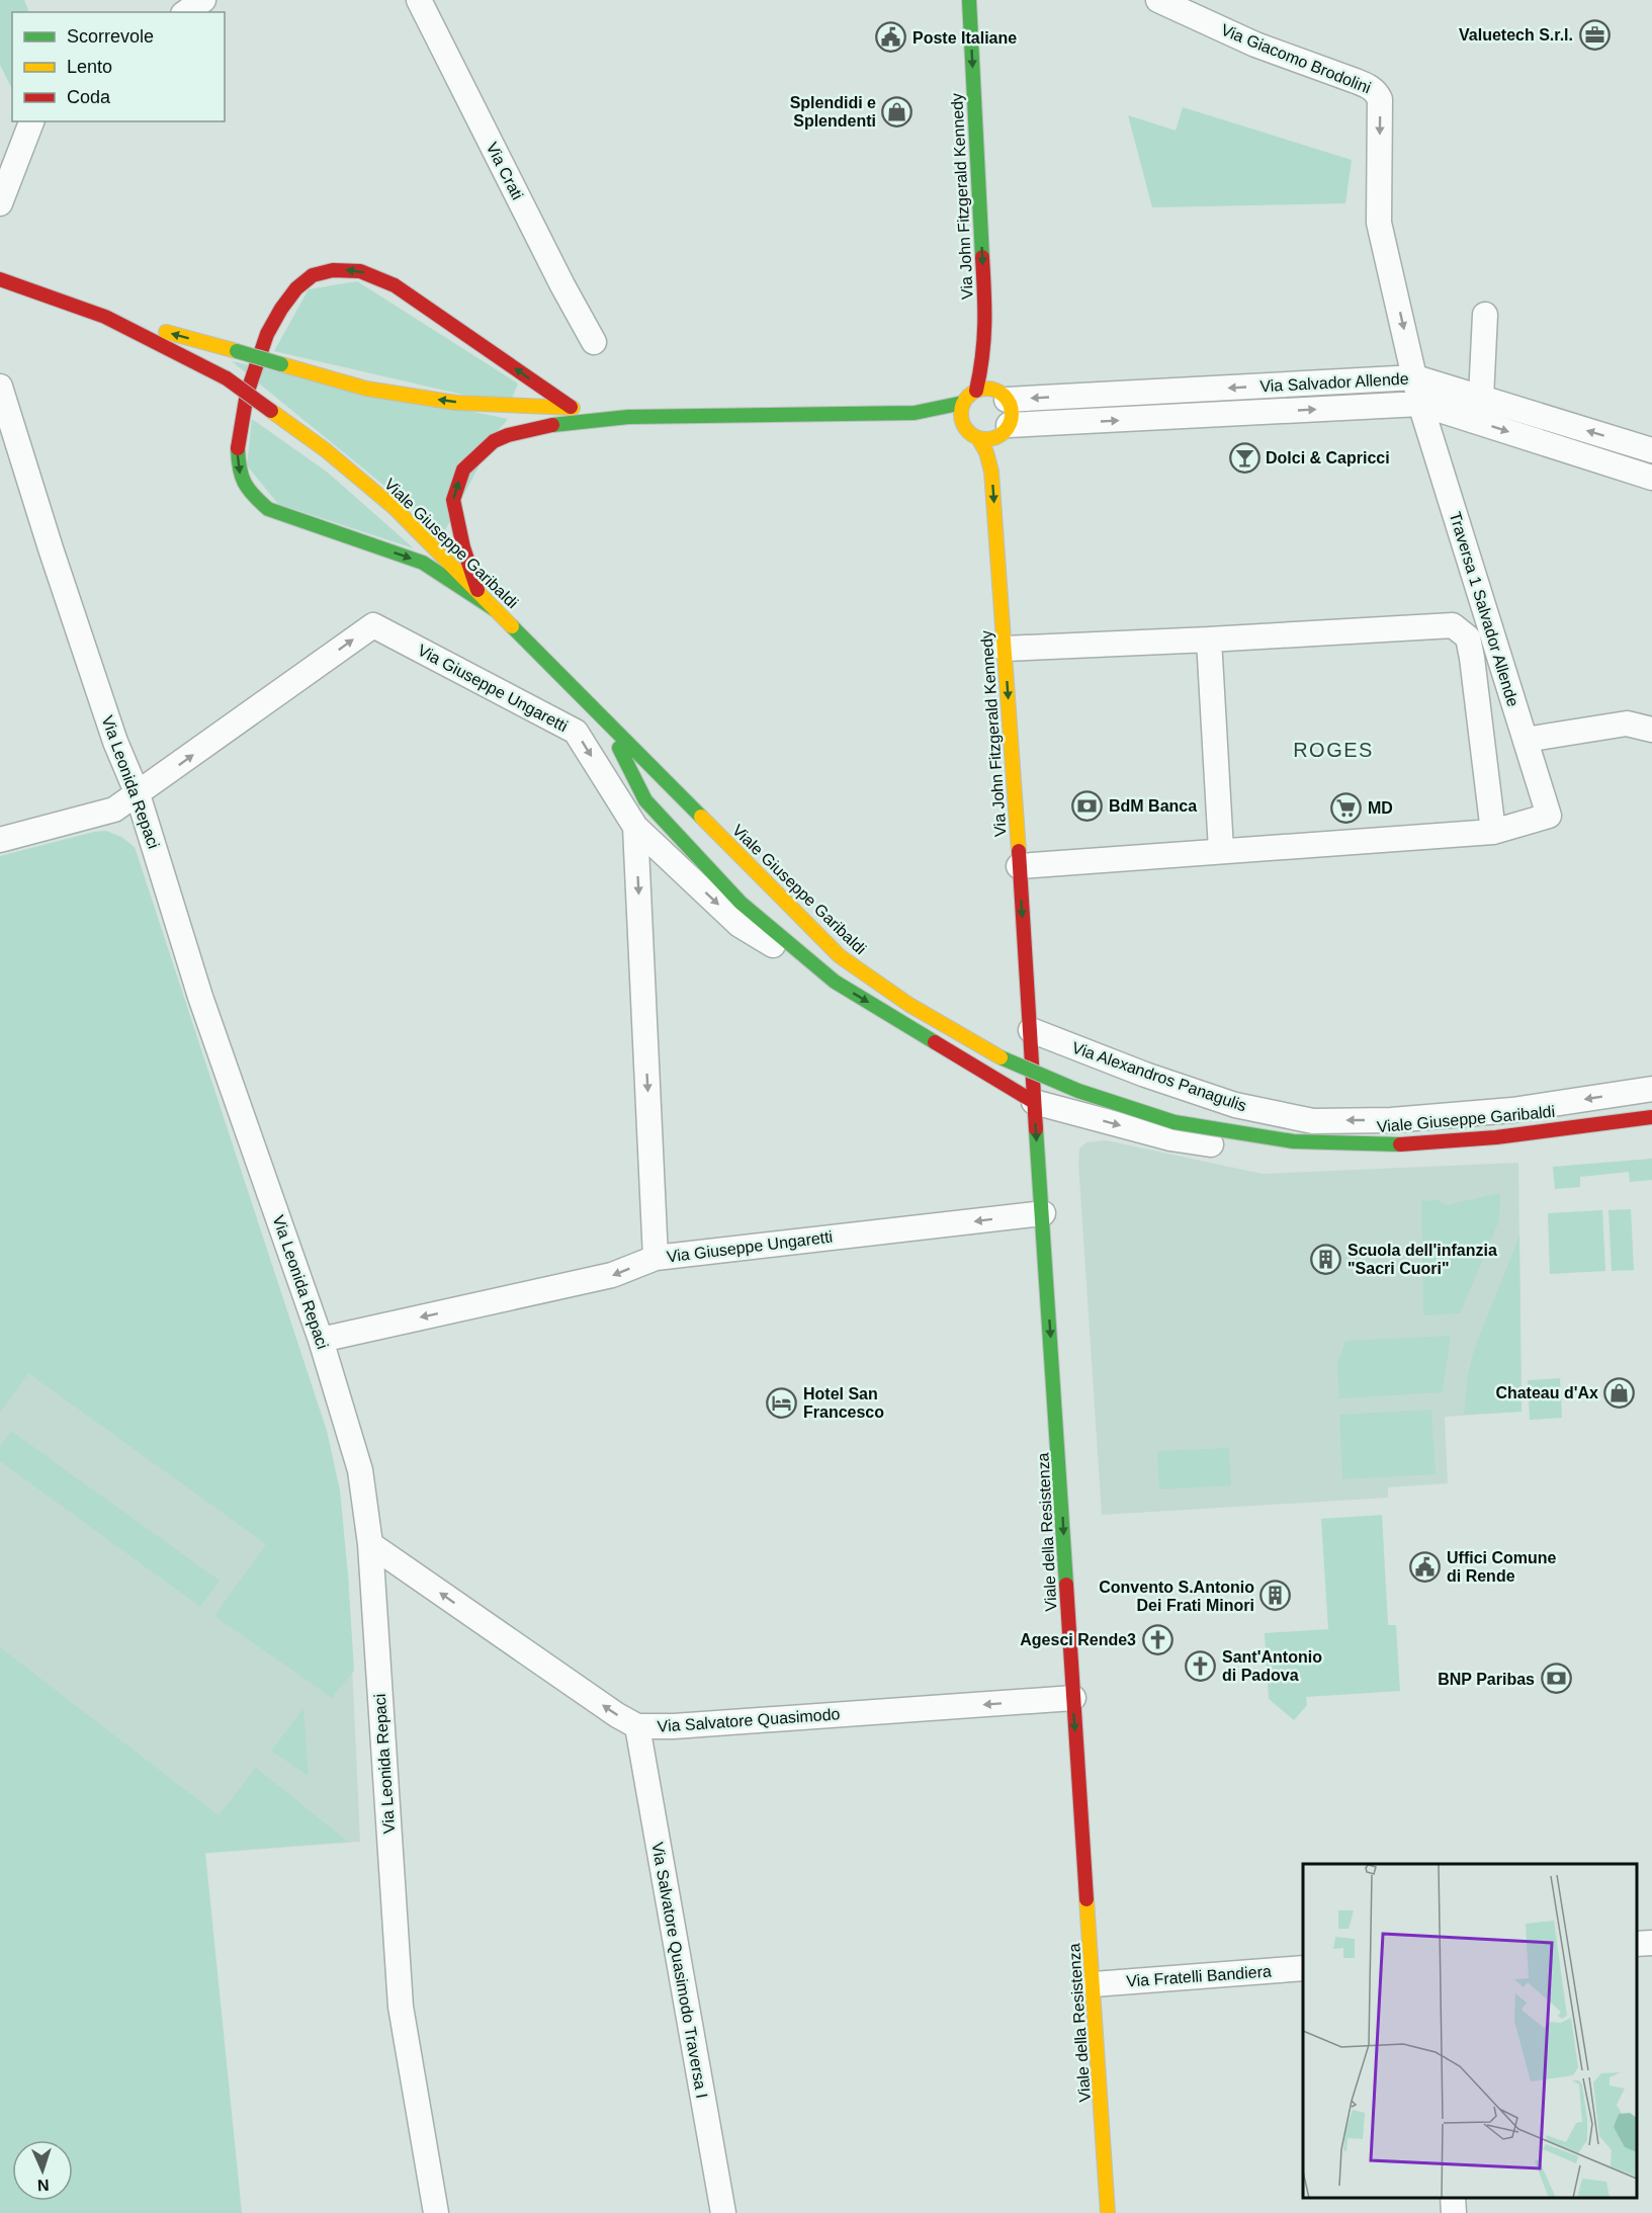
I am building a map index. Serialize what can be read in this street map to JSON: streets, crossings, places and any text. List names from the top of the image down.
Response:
{
  "streets": {
    "main road": ["Via John Fitzgerald Kennedy", "Viale Giuseppe Garibaldi", "Viale della Resistenza"],
    "street": [
      "Via Giacomo Brodolini",
      "Via Crati",
      "Via Salvador Allende",
      "Traversa 1 Salvador Allende",
      "Via Giuseppe Ungaretti",
      "Via Leonida Repaci",
      "Via Alexandros Panagulis",
      "Via Salvatore Quasimodo",
      "Via Salvatore Quasimodo Traversa I",
      "Via Fratelli Bandiera"
    ]
  },
  "crossings": [
    ["Via Giacomo Brodolini", "Via Salvador Allende"],
    ["Via Giacomo Brodolini", "Traversa 1 Salvador Allende"],
    ["Via John Fitzgerald Kennedy", "Via Salvador Allende"],
    ["Via John Fitzgerald Kennedy", "Via Alexandros Panagulis"],
    ["Via John Fitzgerald Kennedy", "Viale della Resistenza"],
    ["Via Salvador Allende", "Traversa 1 Salvador Allende"],
    ["Via Giuseppe Ungaretti", "Via Leonida Repaci"],
    ["Via Giuseppe Ungaretti", "Viale della Resistenza"],
    ["Via Leonida Repaci", "Via Salvatore Quasimodo"],
    ["Via Alexandros Panagulis", "Viale della Resistenza"],
    ["Viale della Resistenza", "Via Salvatore Quasimodo"],
    ["Viale della Resistenza", "Via Fratelli Bandiera"],
    ["Via Salvatore Quasimodo", "Via Salvatore Quasimodo Traversa I"]
  ],
  "one_way": [
    "Via Giacomo Brodolini",
    "Via John Fitzgerald Kennedy",
    "Viale della Resistenza",
    "Via Salvatore Quasimodo"
  ],
  "districts": ["ROGES"],
  "places": {
    "office": ["Valuetech S.r.l."],
    "public building": ["Poste Italiane", "Uffici Comune di Rende"],
    "shop": ["Splendidi e Splendenti", "Chateau d'Ax"],
    "bar": ["Dolci & Capricci"],
    "bank": ["BdM Banca", "BNP Paribas"],
    "supermarket": ["MD"],
    "building": ["Scuola dell'infanzia \"Sacri Cuori\"", "Convento S.Antonio Dei Frati Minori"],
    "hotel": ["Hotel San Francesco"],
    "church": ["Agesci Rende3", "Sant'Antonio di Padova"]
  },
  "legend": ["Scorrevole", "Lento", "Coda"],
  "north": "bottom"
}
